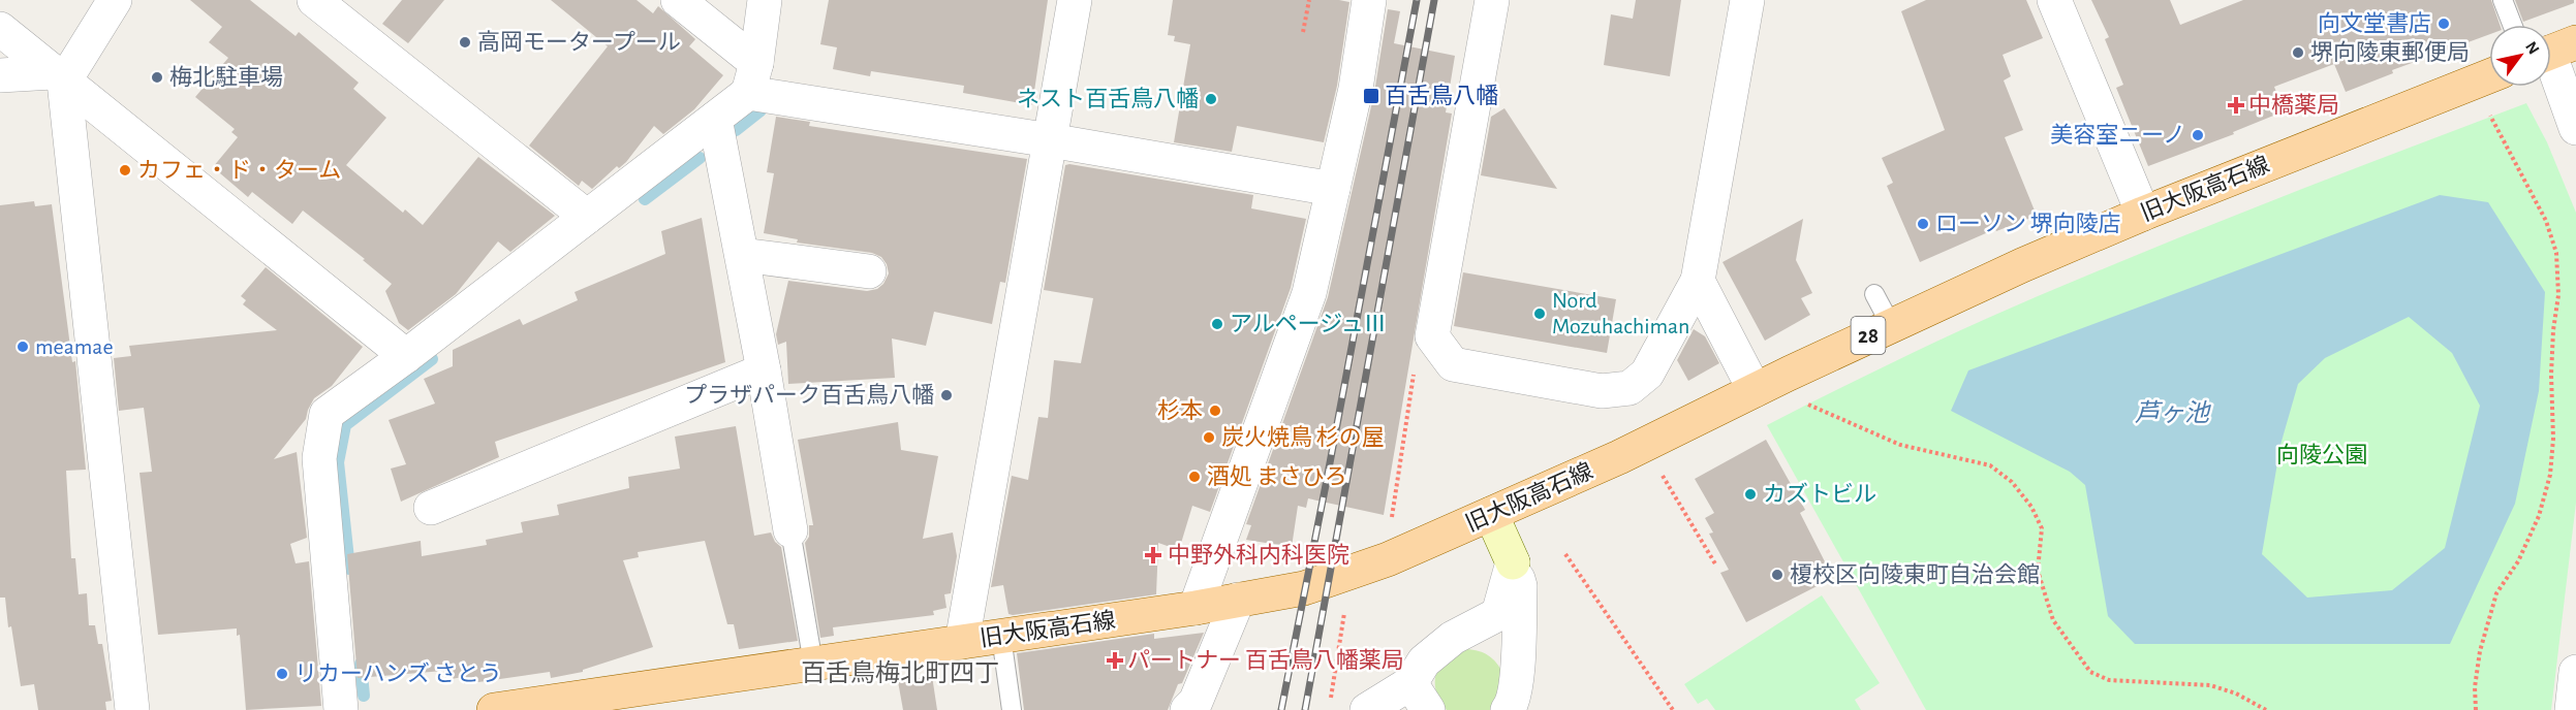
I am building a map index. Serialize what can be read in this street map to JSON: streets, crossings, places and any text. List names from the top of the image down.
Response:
{
  "streets": {
    "main road": ["旧大阪高石線", "28"]
  },
  "districts": ["百舌鳥梅北町四丁"],
  "water": ["芦ヶ池"],
  "parks": ["向陵公園"],
  "places": {
    "other": [
      "向文堂書店",
      "高岡モータープール",
      "堺向陵東郵便局",
      "梅北駐車場",
      "ネスト百舌鳥八幡",
      "美容室ニーノ",
      "カフェ・ド・ターム",
      "ローソン 堺向陵店",
      "Nord Mozuhachiman",
      "アルページュⅢ",
      "meamae",
      "プラザパーク百舌鳥八幡",
      "杉本",
      "炭火焼鳥 杉の屋",
      "酒処 まさひろ",
      "カズトビル",
      "榎校区向陵東町自治会館",
      "リカーハンズ さとう"
    ],
    "transit": ["百舌鳥八幡"],
    "health": ["中橋薬局", "中野外科内科医院", "パートナー 百舌鳥八幡薬局"]
  },
  "north": "top right"
}
